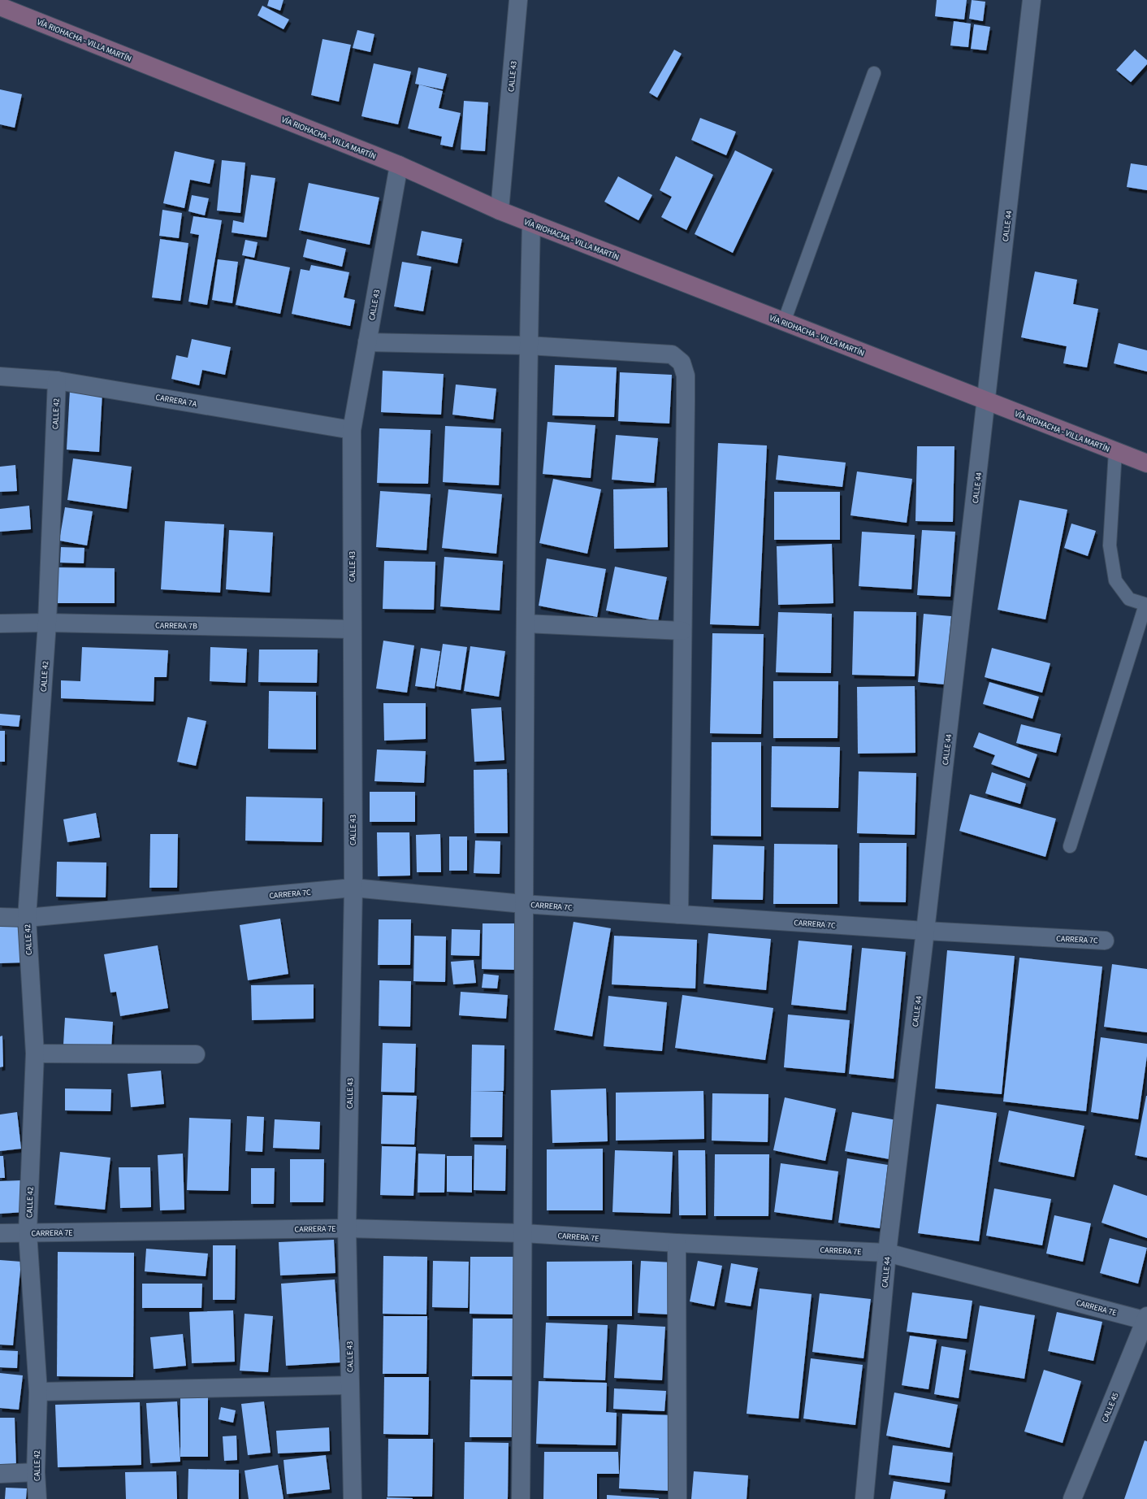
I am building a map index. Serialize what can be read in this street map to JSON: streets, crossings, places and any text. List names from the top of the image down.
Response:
{
  "streets": {
    "main road": ["VÍA RIOHACHA - VILLA MARTÍN"],
    "street": [
      "CALLE 43",
      "CALLE 44",
      "CARRERA 7A",
      "CALLE 42",
      "CARRERA 7B",
      "CARRERA 7C",
      "CARRERA 7E",
      "CALLE 45"
    ]
  },
  "crossings": [
    ["VÍA RIOHACHA - VILLA MARTÍN", "CALLE 43"],
    ["VÍA RIOHACHA - VILLA MARTÍN", "CALLE 44"],
    ["CALLE 43", "CARRERA 7A"],
    ["CALLE 43", "CARRERA 7B"],
    ["CALLE 43", "CARRERA 7C"],
    ["CALLE 43", "CARRERA 7E"],
    ["CALLE 44", "CARRERA 7C"],
    ["CALLE 44", "CARRERA 7E"],
    ["CARRERA 7A", "CALLE 42"],
    ["CALLE 42", "CARRERA 7B"],
    ["CALLE 42", "CARRERA 7C"],
    ["CALLE 42", "CARRERA 7E"],
    ["CARRERA 7E", "CALLE 45"]
  ]
}
